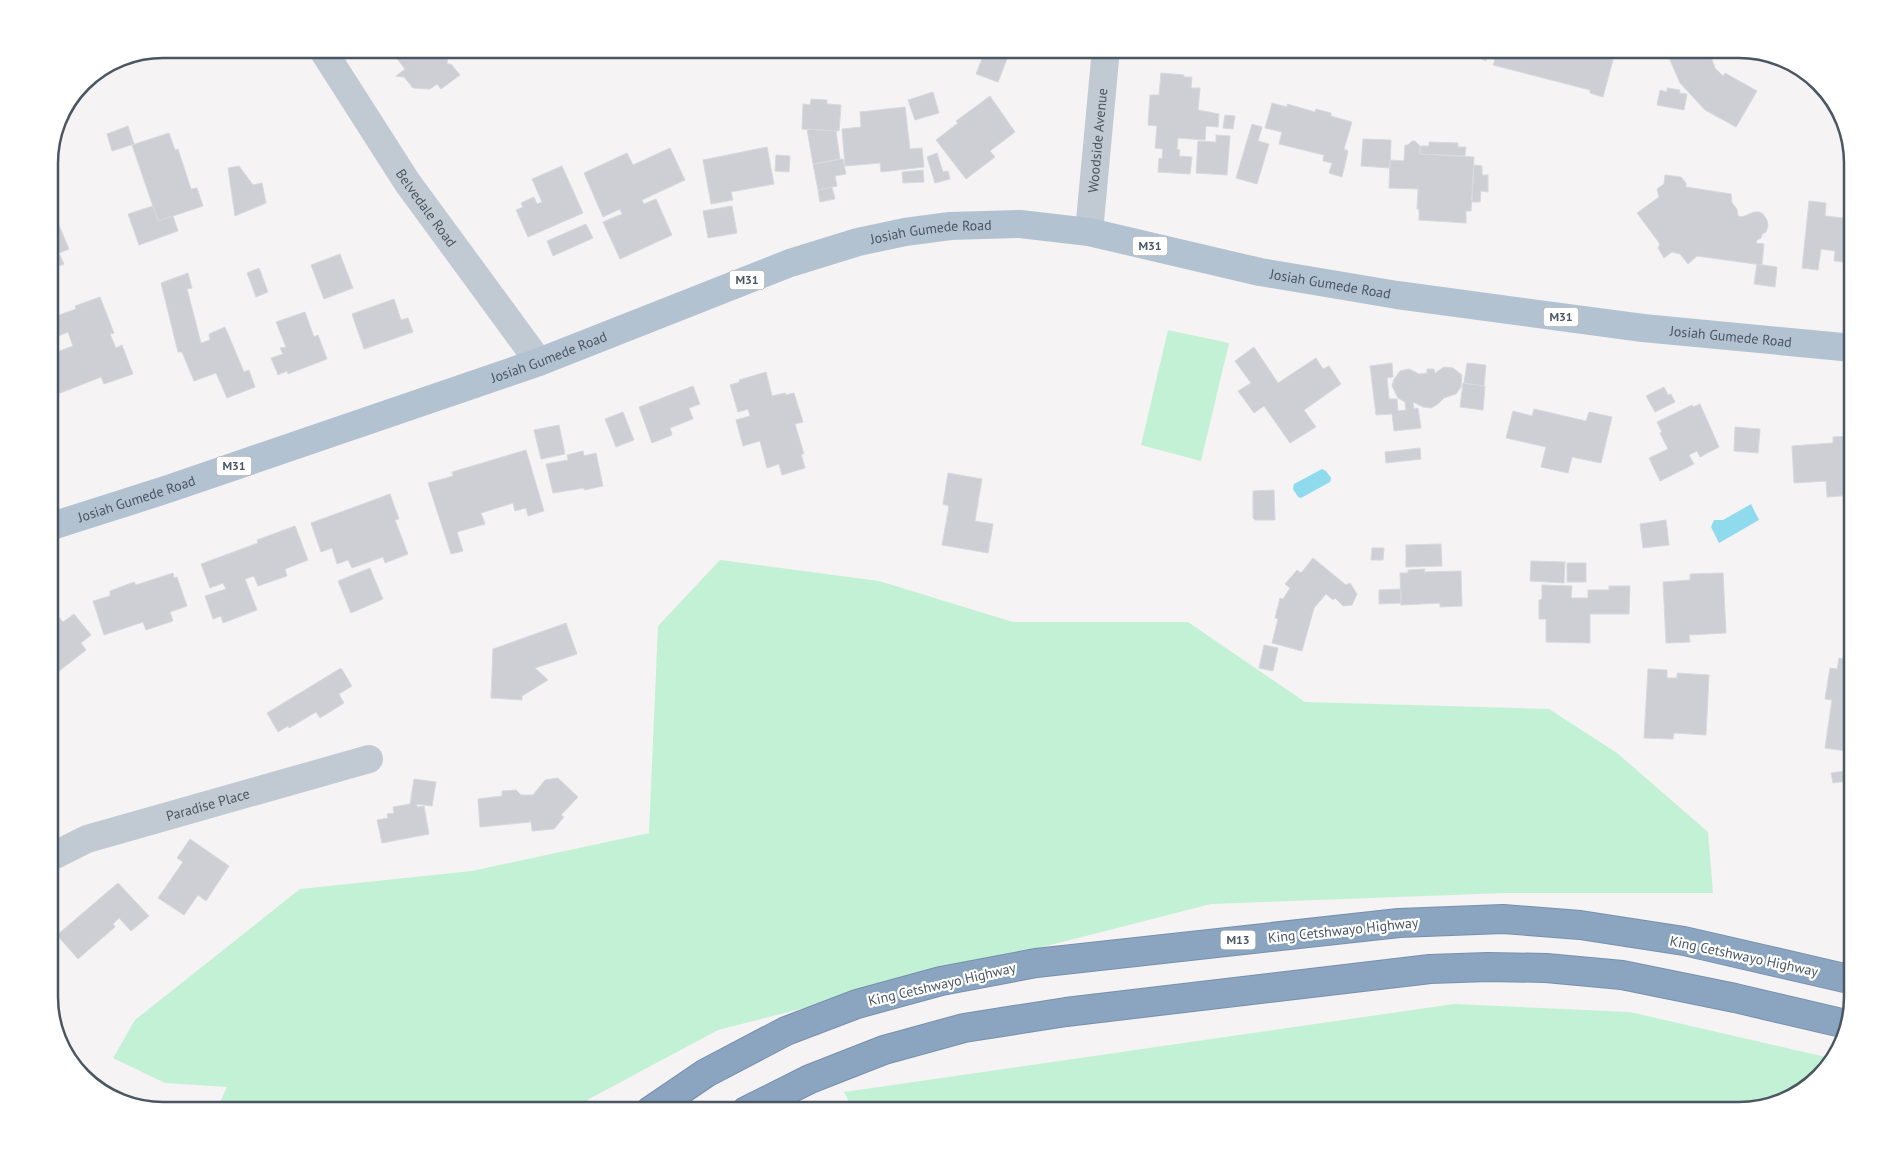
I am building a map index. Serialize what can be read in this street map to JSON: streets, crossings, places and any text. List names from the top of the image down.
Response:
{
  "streets": {
    "highway": ["King Cetshwayo Highway", "M13"],
    "main road": ["Josiah Gumede Road", "M31"],
    "street": ["Woodside Avenue", "Belvedale Road", "Paradise Place"]
  },
  "crossings": [
    ["Woodside Avenue", "Josiah Gumede Road"],
    ["Belvedale Road", "Josiah Gumede Road"]
  ]
}
